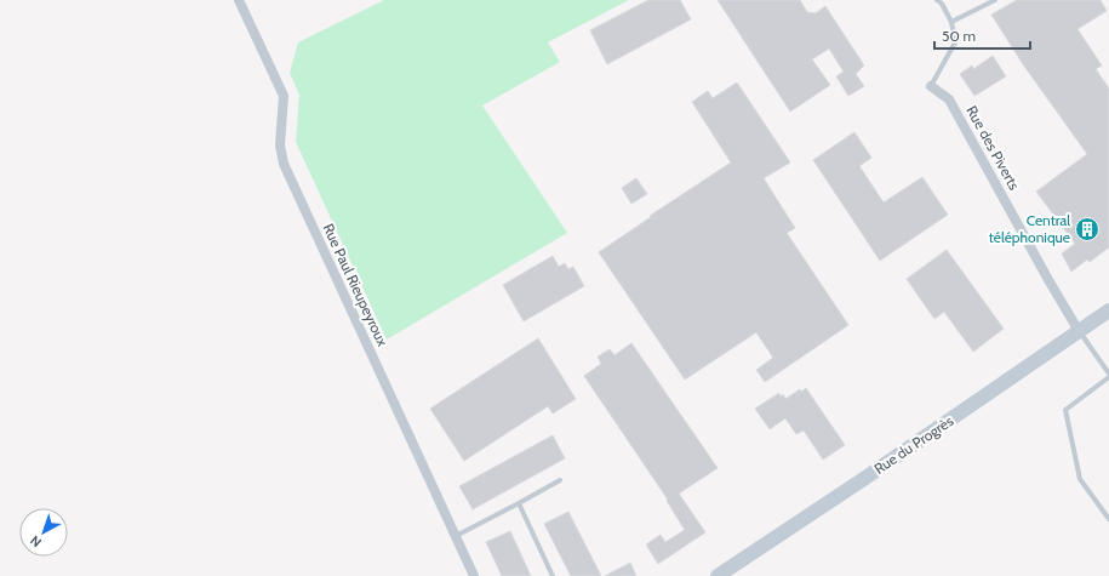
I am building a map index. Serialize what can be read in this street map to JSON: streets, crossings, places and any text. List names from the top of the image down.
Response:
{
  "streets": {
    "street": ["Rue des Piverts", "Rue Paul Rieupeyroux", "Rue du Progrès"]
  },
  "crossings": [
    ["Rue des Piverts", "Rue du Progrès"]
  ],
  "places": {
    "building": ["Central téléphonique"]
  },
  "scale_bar": "50 m",
  "north": "bottom left"
}
